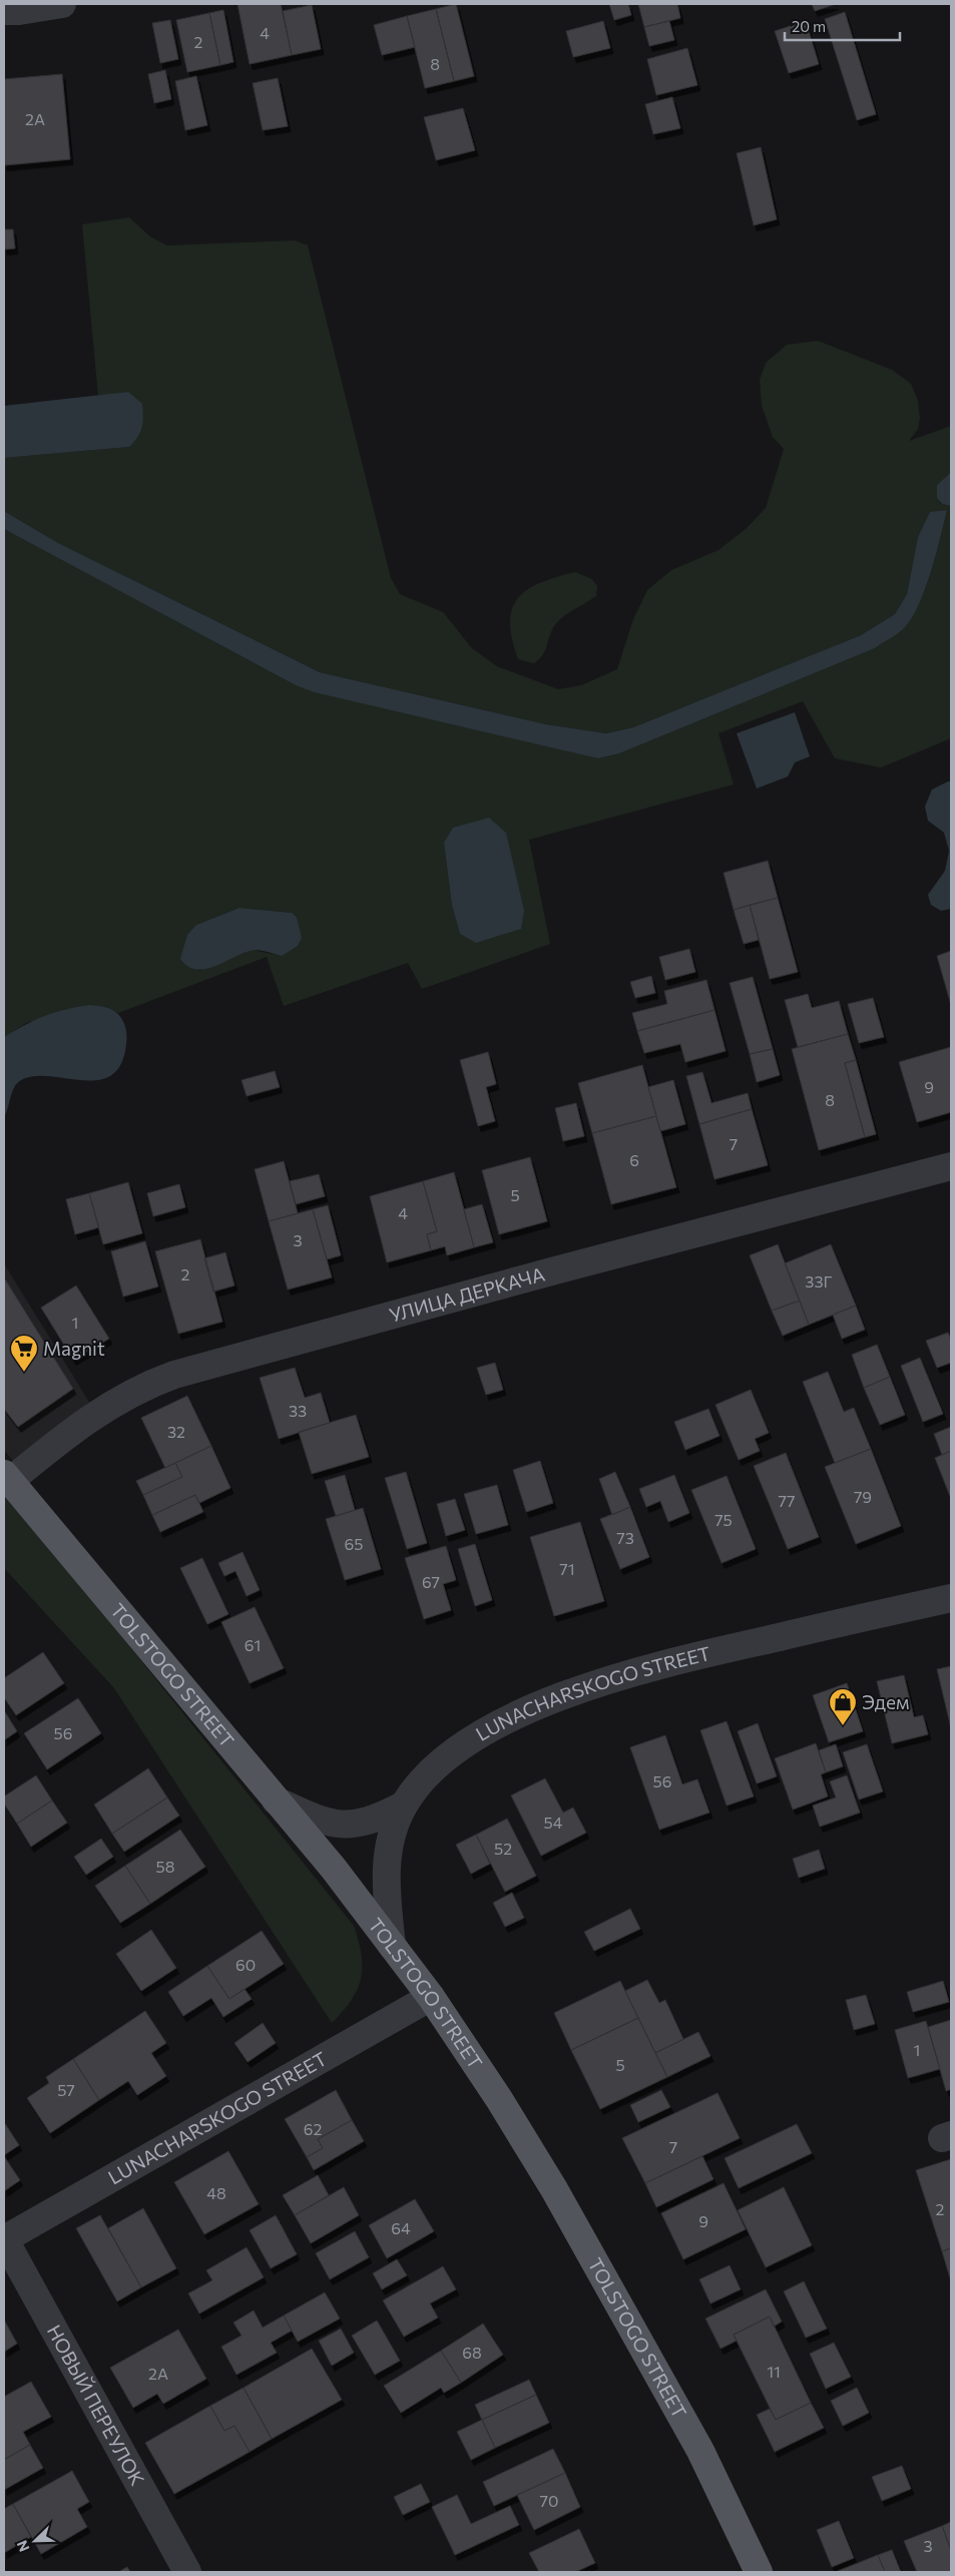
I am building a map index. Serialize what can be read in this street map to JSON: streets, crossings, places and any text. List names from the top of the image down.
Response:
{
  "streets": {
    "main road": ["TOLSTOGO STREET"],
    "street": ["УЛИЦА ДЕРКАЧА", "LUNACHARSKOGO STREET", "НОВЫЙ ПЕРЕУЛОК"]
  },
  "crossings": [
    ["УЛИЦА ДЕРКАЧА", "TOLSTOGO STREET"],
    ["TOLSTOGO STREET", "LUNACHARSKOGO STREET"],
    ["LUNACHARSKOGO STREET", "НОВЫЙ ПЕРЕУЛОК"]
  ],
  "places": {
    "supermarket": ["Magnit"],
    "shop": ["Эдем"]
  },
  "house_numbers": [
    "4",
    "2",
    "8",
    "2А",
    "9",
    "8",
    "7",
    "6",
    "5",
    "4",
    "3",
    "2",
    "33Г",
    "1",
    "33",
    "32",
    "79",
    "77",
    "75",
    "73",
    "65",
    "71",
    "67",
    "61",
    "56",
    "56",
    "54",
    "52",
    "58",
    "60",
    "1",
    "5",
    "57",
    "62",
    "7",
    "48",
    "2",
    "9",
    "64",
    "68",
    "11",
    "2А",
    "70",
    "3"
  ],
  "scale_bar": "20 m",
  "north": "bottom left"
}
